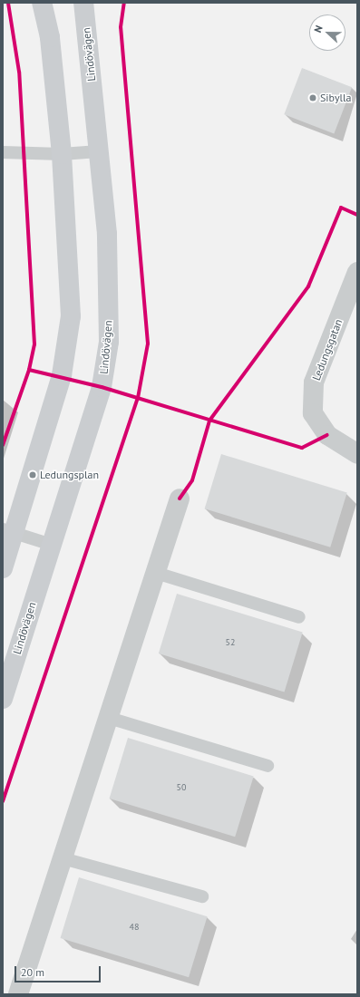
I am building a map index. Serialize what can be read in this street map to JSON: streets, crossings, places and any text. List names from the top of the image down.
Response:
{
  "streets": {
    "main road": ["Lindövägen"],
    "street": ["Ledungsgatan"]
  },
  "places": ["Sibylla", "Ledungsplan"],
  "house_numbers": ["52", "50", "48"],
  "scale_bar": "20 m",
  "north": "left"
}
